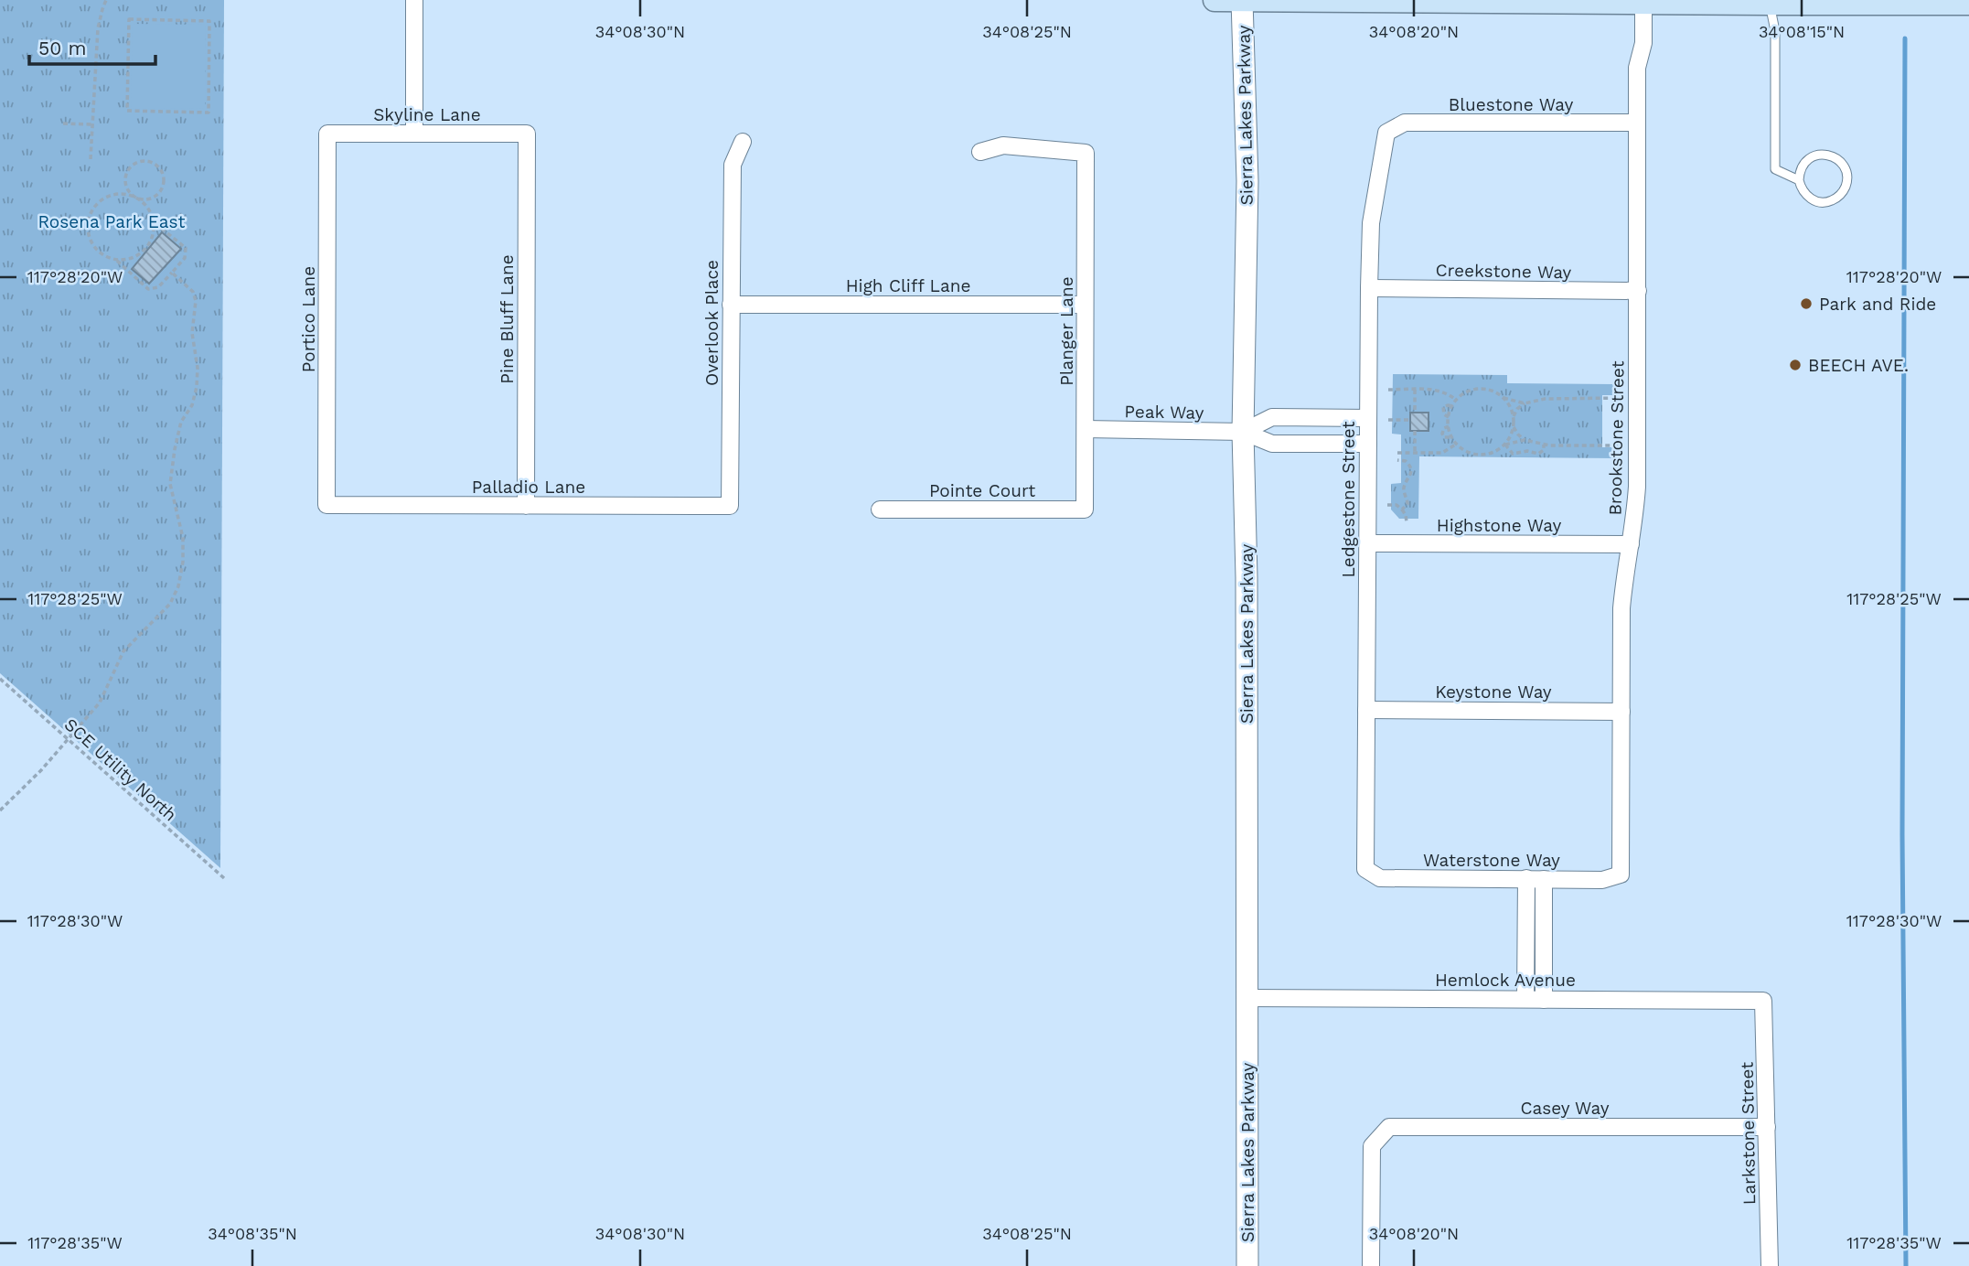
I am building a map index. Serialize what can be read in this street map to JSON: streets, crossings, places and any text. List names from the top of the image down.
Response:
{
  "streets": {
    "street": [
      "Bluestone Way",
      "Skyline Lane",
      "Sierra Lakes Parkway",
      "Creekstone Way",
      "High Cliff Lane",
      "Portico Lane",
      "Pine Bluff Lane",
      "Overlook Place",
      "Planger Lane",
      "Peak Way",
      "Brookstone Street",
      "Palladio Lane",
      "Pointe Court",
      "Ledgestone Street",
      "Highstone Way",
      "Keystone Way",
      "Waterstone Way",
      "Hemlock Avenue",
      "Casey Way",
      "Larkstone Street"
    ],
    "path": ["SCE Utility North"]
  },
  "crossings": [
    ["Bluestone Way", "Brookstone Street"],
    ["Bluestone Way", "Ledgestone Street"],
    ["Skyline Lane", "Portico Lane"],
    ["Skyline Lane", "Pine Bluff Lane"],
    ["Sierra Lakes Parkway", "Peak Way"],
    ["Sierra Lakes Parkway", "Hemlock Avenue"],
    ["Creekstone Way", "Brookstone Street"],
    ["Creekstone Way", "Ledgestone Street"],
    ["High Cliff Lane", "Overlook Place"],
    ["High Cliff Lane", "Planger Lane"],
    ["Portico Lane", "Palladio Lane"],
    ["Pine Bluff Lane", "Palladio Lane"],
    ["Overlook Place", "Palladio Lane"],
    ["Planger Lane", "Peak Way"],
    ["Planger Lane", "Pointe Court"],
    ["Peak Way", "Ledgestone Street"],
    ["Brookstone Street", "Highstone Way"],
    ["Brookstone Street", "Keystone Way"],
    ["Brookstone Street", "Waterstone Way"],
    ["Ledgestone Street", "Highstone Way"],
    ["Ledgestone Street", "Keystone Way"],
    ["Ledgestone Street", "Waterstone Way"],
    ["Hemlock Avenue", "Larkstone Street"],
    ["Casey Way", "Larkstone Street"]
  ],
  "parks": ["Rosena Park East"],
  "places": ["Park and Ride", "BEECH AVE."],
  "scale_bar": "50 m",
  "coordinates": [
    "34°08'30\"N",
    "34°08'25\"N",
    "34°08'20\"N",
    "34°08'15\"N",
    "117°28'20\"W",
    "117°28'25\"W",
    "117°28'30\"W",
    "34°08'35\"N",
    "117°28'35\"W"
  ]
}
